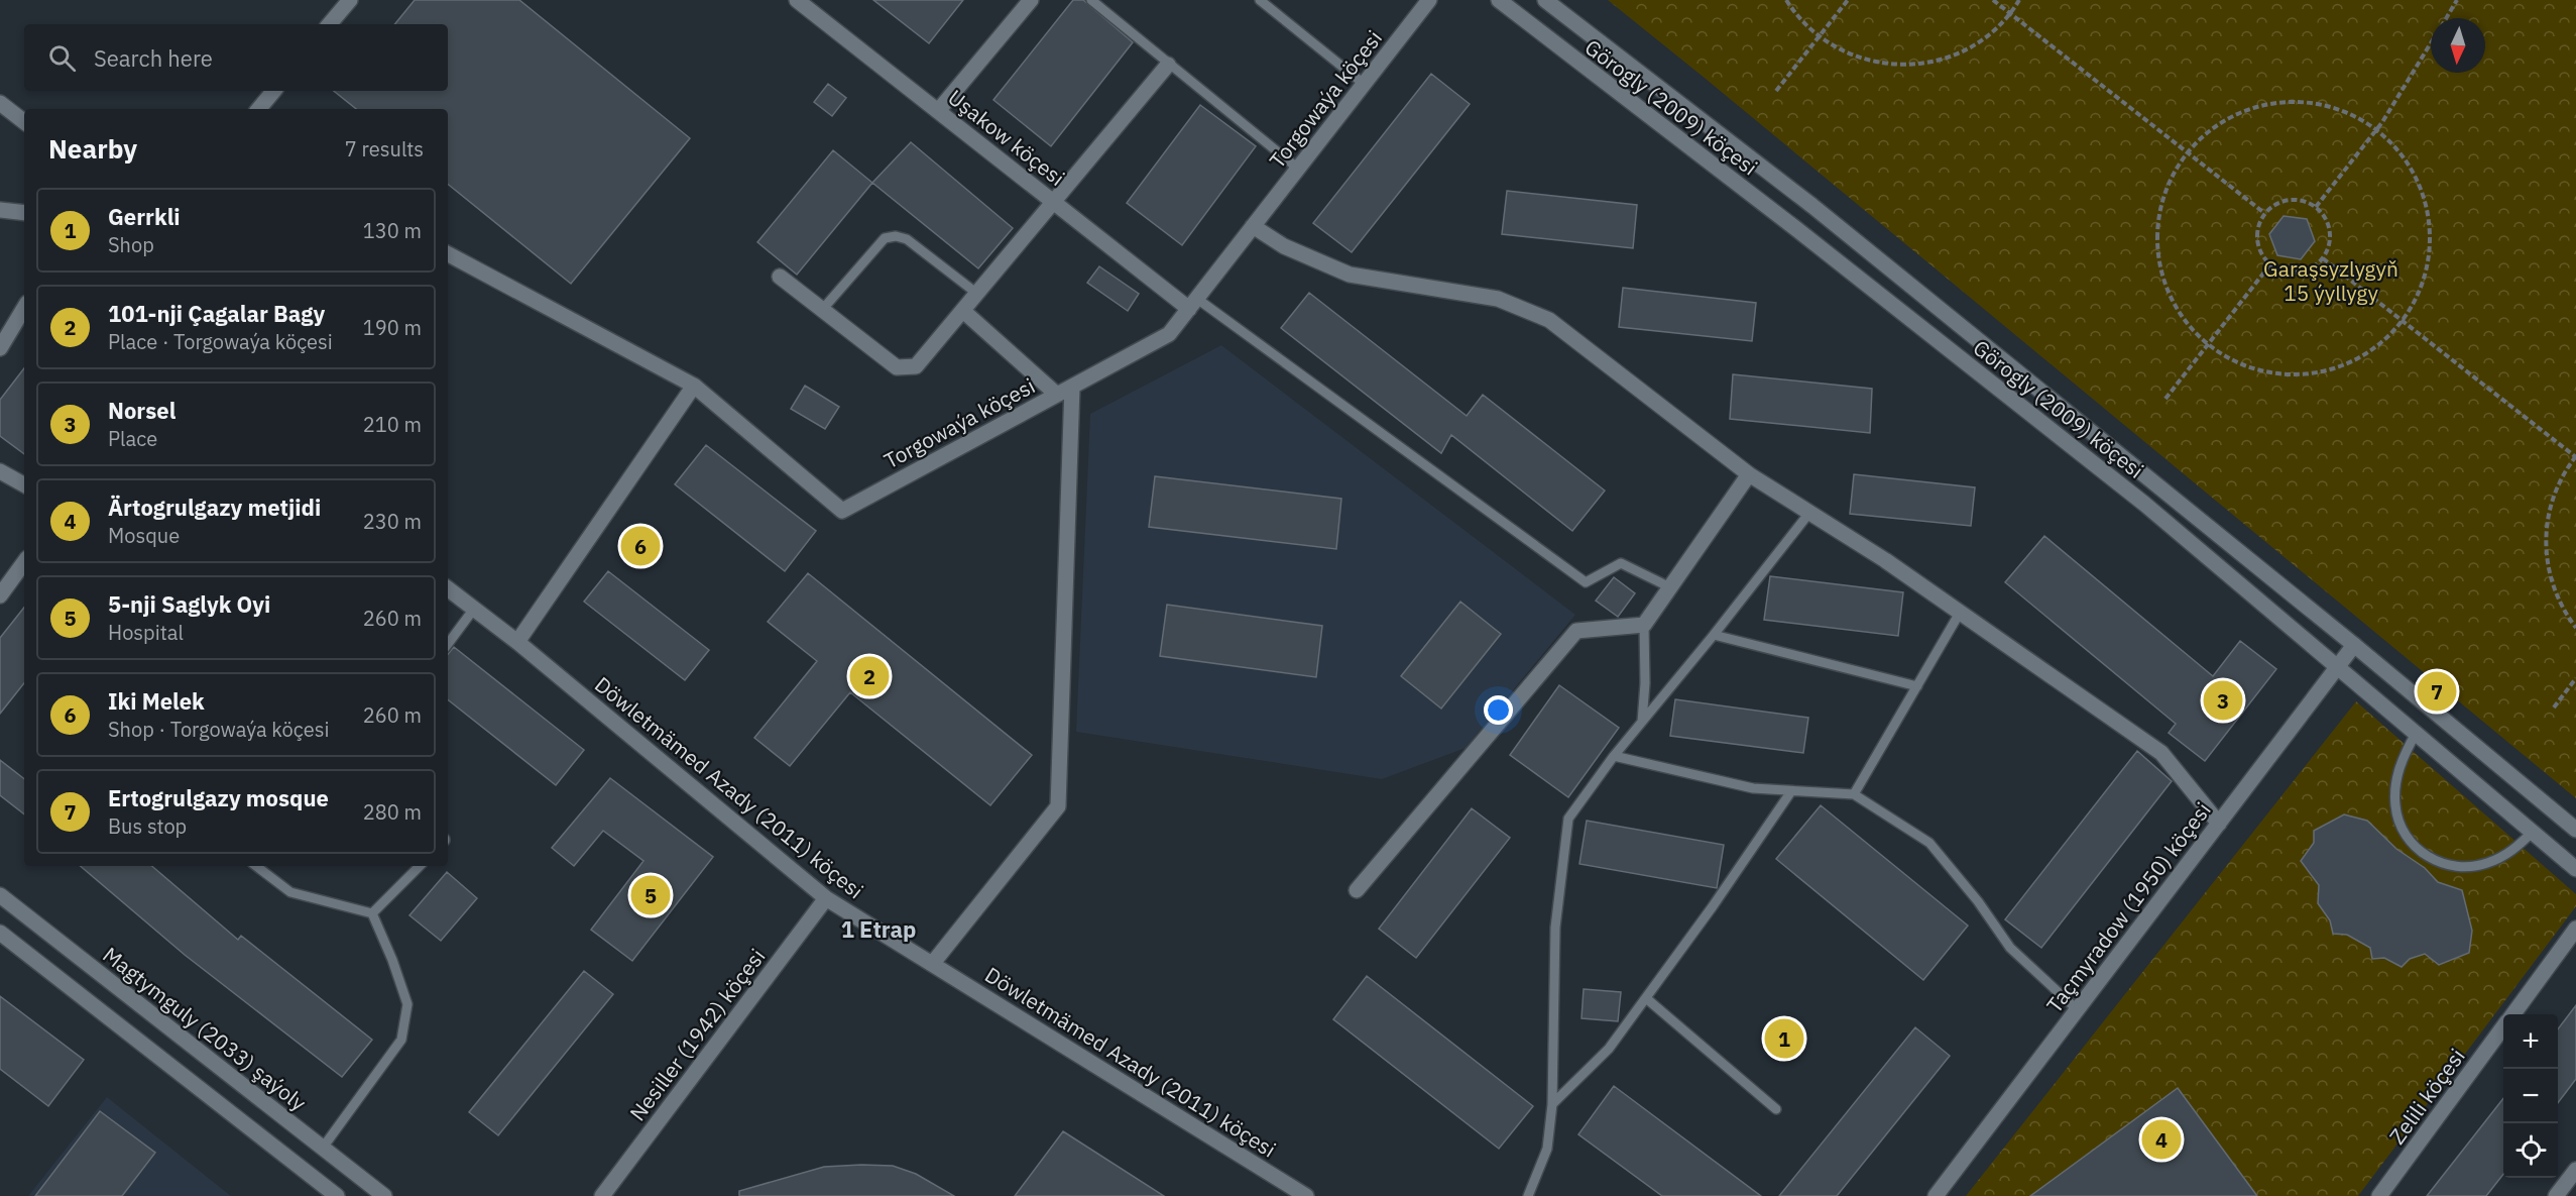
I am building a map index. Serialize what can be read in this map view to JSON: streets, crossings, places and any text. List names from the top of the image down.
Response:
{
  "streets": {
    "street": [
      "Torgowaýa köçesi",
      "Görogly (2009) köçesi",
      "Uşakow köçesi",
      "Döwletmämed Azady (2011) köçesi",
      "Taçmyradow (1950) köçesi",
      "Magtymguly (2033) şaýoly",
      "Nesiller (1942) köçesi",
      "Zelili köçesi"
    ]
  },
  "crossings": [
    ["Torgowaýa köçesi", "Uşakow köçesi"],
    ["Görogly (2009) köçesi", "Taçmyradow (1950) köçesi"],
    ["Döwletmämed Azady (2011) köçesi", "Nesiller (1942) köçesi"]
  ],
  "districts": ["1 Etrap"],
  "parks": ["Garaşsyzlygyň 15 ýyllygy"],
  "north": "bottom",
  "page": {
    "search": "Search here",
    "heading": ["Nearby", "7 results"],
    "list": [
      {
        "mark": "1",
        "name": "Gerrkli",
        "note": "Shop",
        "value": "130 m"
      },
      {
        "mark": "2",
        "name": "101-nji Çagalar Bagy",
        "note": "Place · Torgowaýa köçesi",
        "value": "190 m"
      },
      {
        "mark": "3",
        "name": "Norsel",
        "note": "Place",
        "value": "210 m"
      },
      {
        "mark": "4",
        "name": "Ärtogrulgazy metjidi",
        "note": "Mosque",
        "value": "230 m"
      },
      {
        "mark": "5",
        "name": "5-nji Saglyk Oyi",
        "note": "Hospital",
        "value": "260 m"
      },
      {
        "mark": "6",
        "name": "Iki Melek",
        "note": "Shop · Torgowaýa köçesi",
        "value": "260 m"
      },
      {
        "mark": "7",
        "name": "Ertogrulgazy mosque",
        "note": "Bus stop",
        "value": "280 m"
      }
    ],
    "pins": [
      "6",
      "2",
      "7",
      "3",
      "5",
      "1",
      "4"
    ],
    "map_buttons": ["+", "−"]
  }
}
